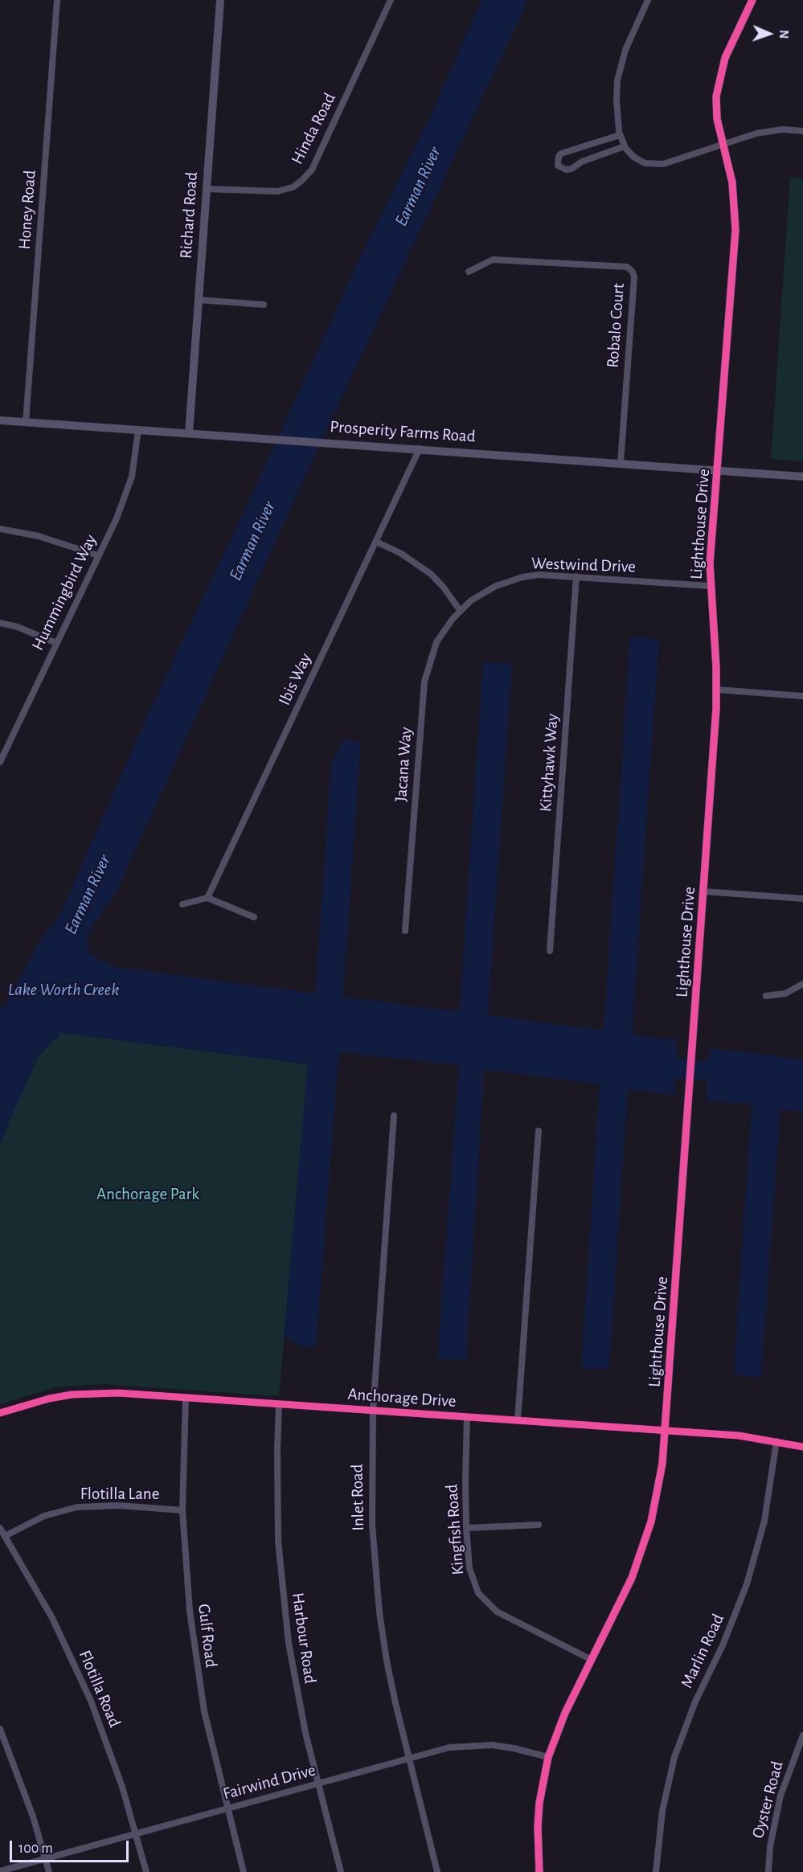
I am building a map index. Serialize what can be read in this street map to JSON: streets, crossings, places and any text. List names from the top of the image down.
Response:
{
  "streets": {
    "street": [
      "Hinda Road",
      "Honey Road",
      "Richard Road",
      "Robalo Court",
      "Prosperity Farms Road",
      "Lighthouse Drive",
      "Westwind Drive",
      "Hummingbird Way",
      "Ibis Way",
      "Kittyhawk Way",
      "Jacana Way",
      "Anchorage Drive",
      "Flotilla Lane",
      "Inlet Road",
      "Kingfish Road",
      "Gulf Road",
      "Harbour Road",
      "Marlin Road",
      "Flotilla Road",
      "Fairwind Drive",
      "Oyster Road"
    ]
  },
  "crossings": [
    ["Hinda Road", "Richard Road"],
    ["Honey Road", "Prosperity Farms Road"],
    ["Richard Road", "Prosperity Farms Road"],
    ["Robalo Court", "Prosperity Farms Road"],
    ["Prosperity Farms Road", "Lighthouse Drive"],
    ["Prosperity Farms Road", "Hummingbird Way"],
    ["Prosperity Farms Road", "Ibis Way"],
    ["Lighthouse Drive", "Westwind Drive"],
    ["Lighthouse Drive", "Anchorage Drive"],
    ["Lighthouse Drive", "Kingfish Road"],
    ["Lighthouse Drive", "Fairwind Drive"],
    ["Westwind Drive", "Kittyhawk Way"],
    ["Westwind Drive", "Jacana Way"],
    ["Anchorage Drive", "Inlet Road"],
    ["Anchorage Drive", "Kingfish Road"],
    ["Anchorage Drive", "Gulf Road"],
    ["Anchorage Drive", "Harbour Road"],
    ["Anchorage Drive", "Marlin Road"],
    ["Flotilla Lane", "Gulf Road"],
    ["Flotilla Lane", "Flotilla Road"],
    ["Inlet Road", "Fairwind Drive"],
    ["Gulf Road", "Fairwind Drive"],
    ["Harbour Road", "Fairwind Drive"],
    ["Flotilla Road", "Fairwind Drive"]
  ],
  "water": ["Earman River", "Lake Worth Creek"],
  "parks": ["Anchorage Park"],
  "scale_bar": "100 m",
  "north": "right"
}
